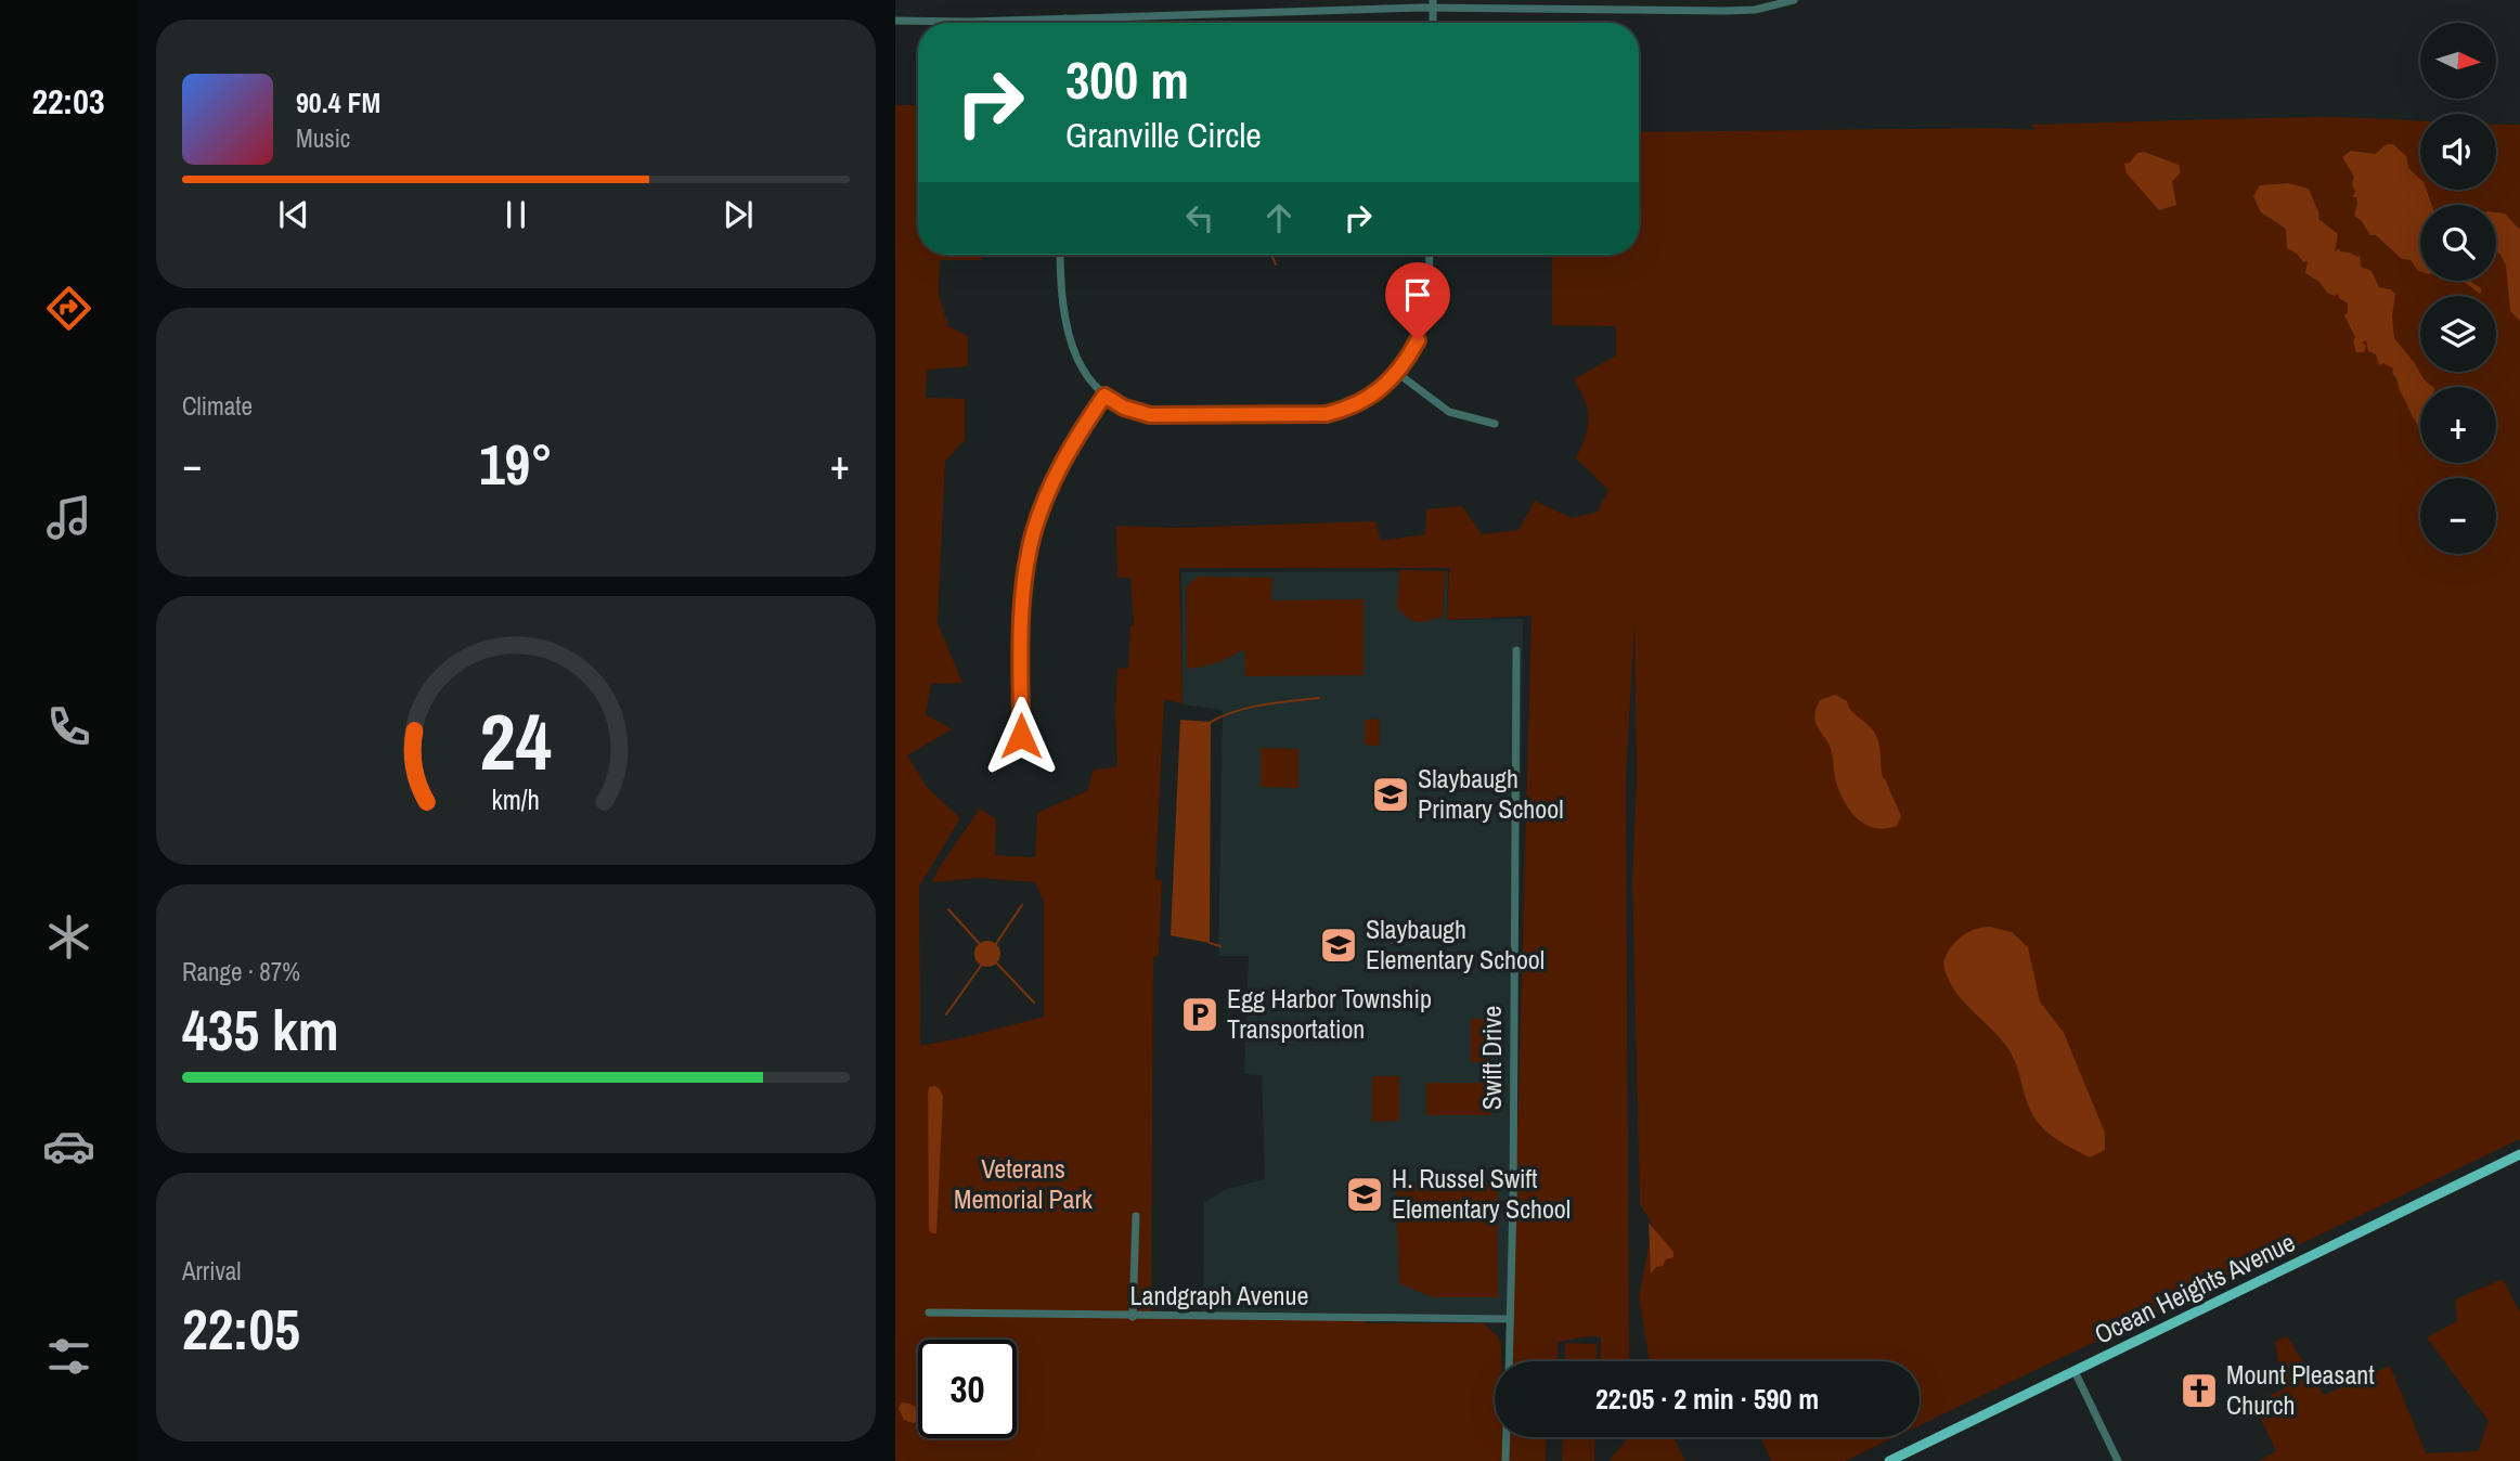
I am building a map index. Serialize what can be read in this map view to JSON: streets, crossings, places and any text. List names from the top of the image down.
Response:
{
  "streets": {
    "main road": ["Ocean Heights Avenue"],
    "street": ["Swift Drive", "Landgraph Avenue"]
  },
  "crossings": [
    ["Swift Drive", "Landgraph Avenue"]
  ],
  "parks": ["Veterans Memorial Park"],
  "places": {
    "school or university": ["Slaybaugh Primary School", "Slaybaugh Elementary School", "H. Russel Swift Elementary School"],
    "parking": ["Egg Harbor Township Transportation"],
    "church": ["Mount Pleasant Church"]
  },
  "north": "right",
  "page": {
    "tabs": "22:03",
    "map_buttons": ["+", "−"],
    "turn": ["300 m", "Granville Circle"],
    "song": ["90.4 FM", "Music"],
    "tile": [
      "Climate",
      ["Range · 87%", "435 km"],
      ["Arrival", "22:05"]
    ],
    "heat": ["−", "19°", "+"],
    "limit": "30",
    "trip": "22:05 · 2 min · 590 m",
    "gauge": ["24", "km/h"]
  }
}
